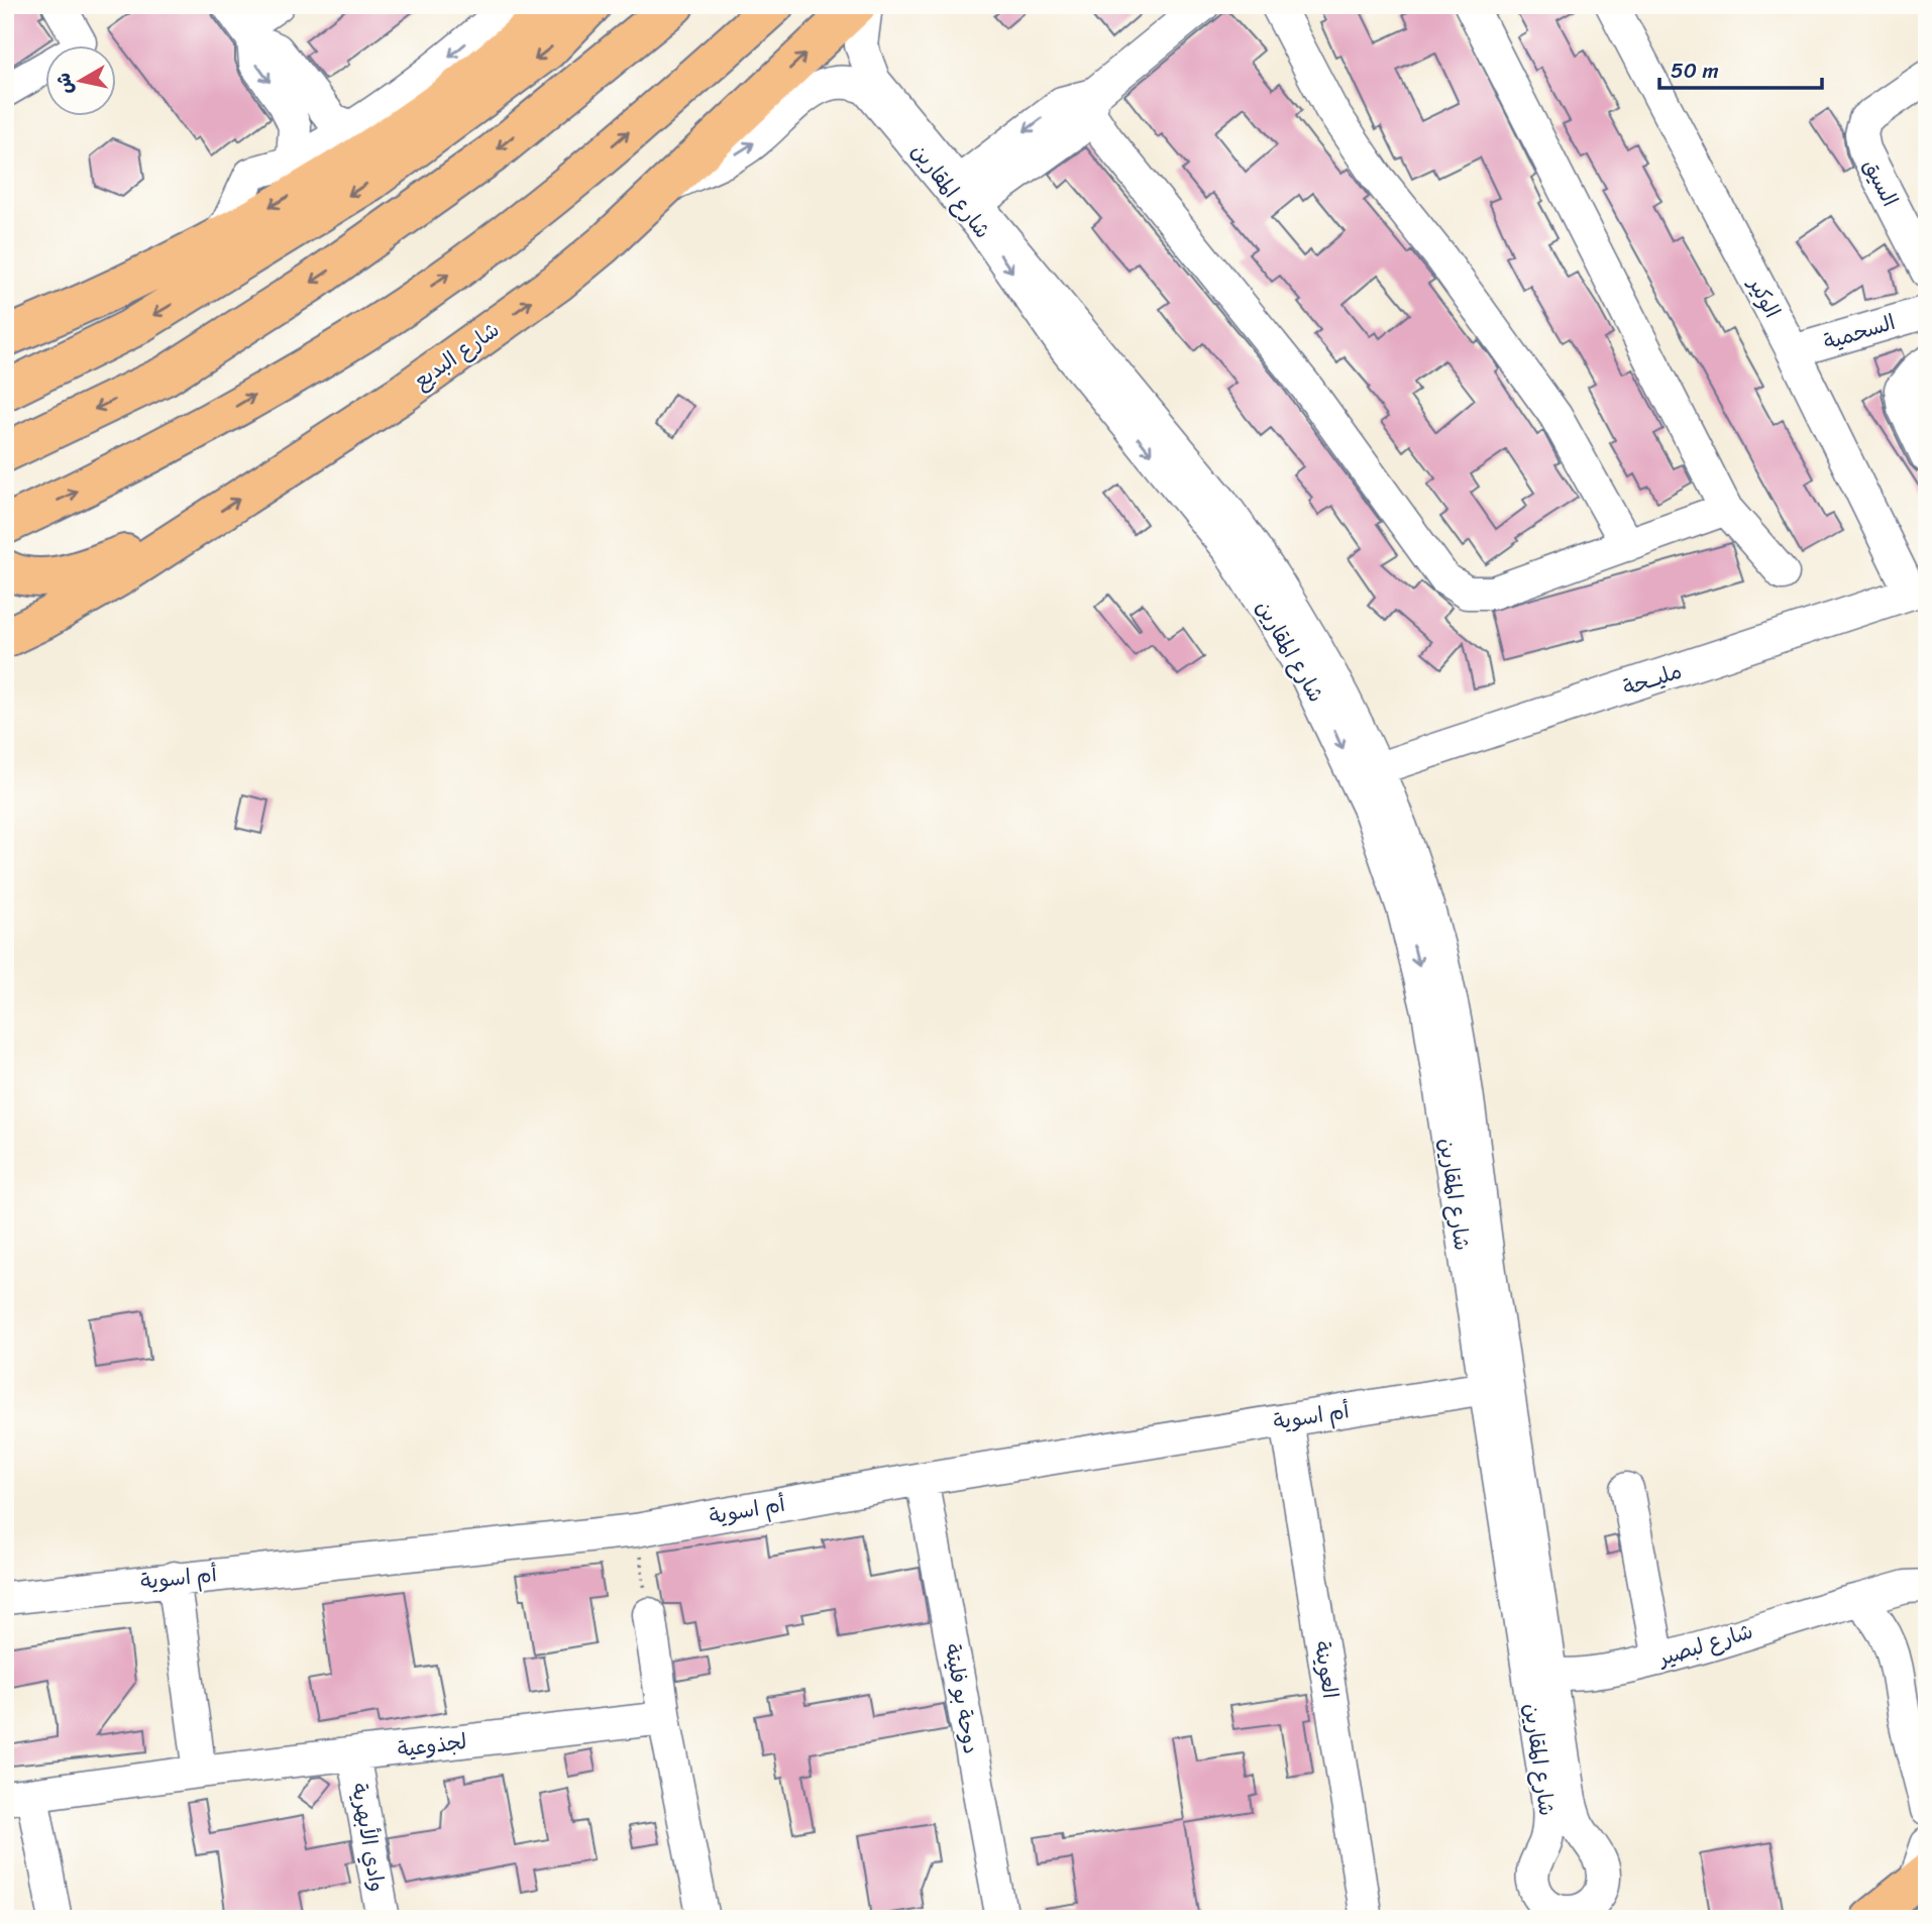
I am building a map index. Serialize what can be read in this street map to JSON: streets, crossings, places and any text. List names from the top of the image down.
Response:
{
  "streets": {
    "main road": ["شارع البديع"],
    "street": [
      "السيق",
      "شارع المقارين",
      "الوكير",
      "السحمية",
      "مليــحة",
      "أم اسوية",
      "شارع لبصير",
      "العوينة",
      "دوحة بو فليتة",
      "لجذوعية",
      "وادي الأبهرية"
    ]
  },
  "crossings": [
    ["شارع المقارين", "شارع البديع"],
    ["شارع المقارين", "مليــحة"],
    ["شارع المقارين", "أم اسوية"],
    ["شارع المقارين", "شارع لبصير"],
    ["الوكير", "السحمية"],
    ["الوكير", "مليــحة"],
    ["أم اسوية", "العوينة"],
    ["أم اسوية", "دوحة بو فليتة"],
    ["لجذوعية", "وادي الأبهرية"]
  ],
  "scale_bar": "50 m",
  "north": "left"
}
